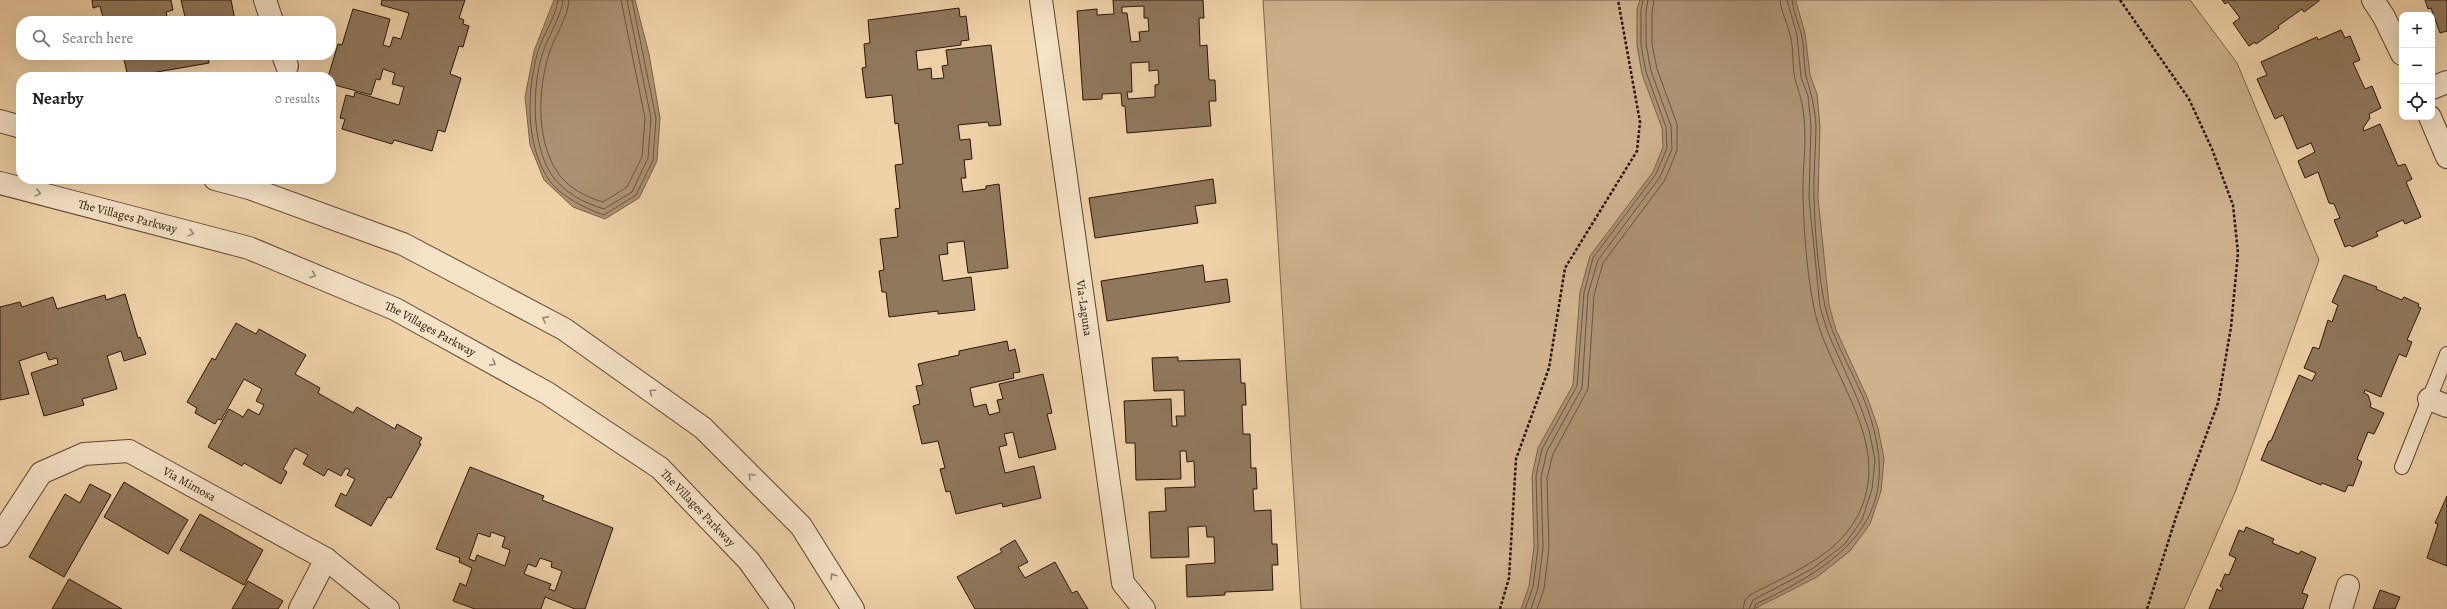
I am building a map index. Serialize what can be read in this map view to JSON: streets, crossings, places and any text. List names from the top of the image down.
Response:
{
  "streets": {
    "street": ["The Villages Parkway", "Via-Laguna", "Via Mimosa"]
  },
  "page": {
    "map_buttons": ["+", "−"],
    "search": "Search here",
    "heading": ["Nearby", "0 results"]
  }
}
